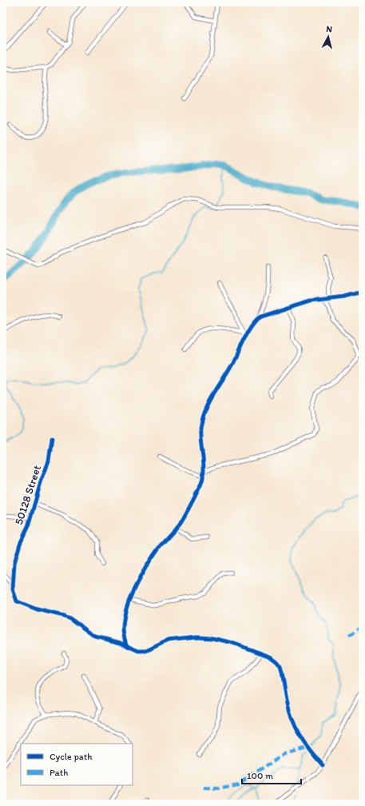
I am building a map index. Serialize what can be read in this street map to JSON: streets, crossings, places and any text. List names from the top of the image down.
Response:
{
  "streets": {
    "street": ["50128 Street"]
  },
  "legend": ["Cycle path", "Path"],
  "scale_bar": "100 m",
  "north": "top"
}
